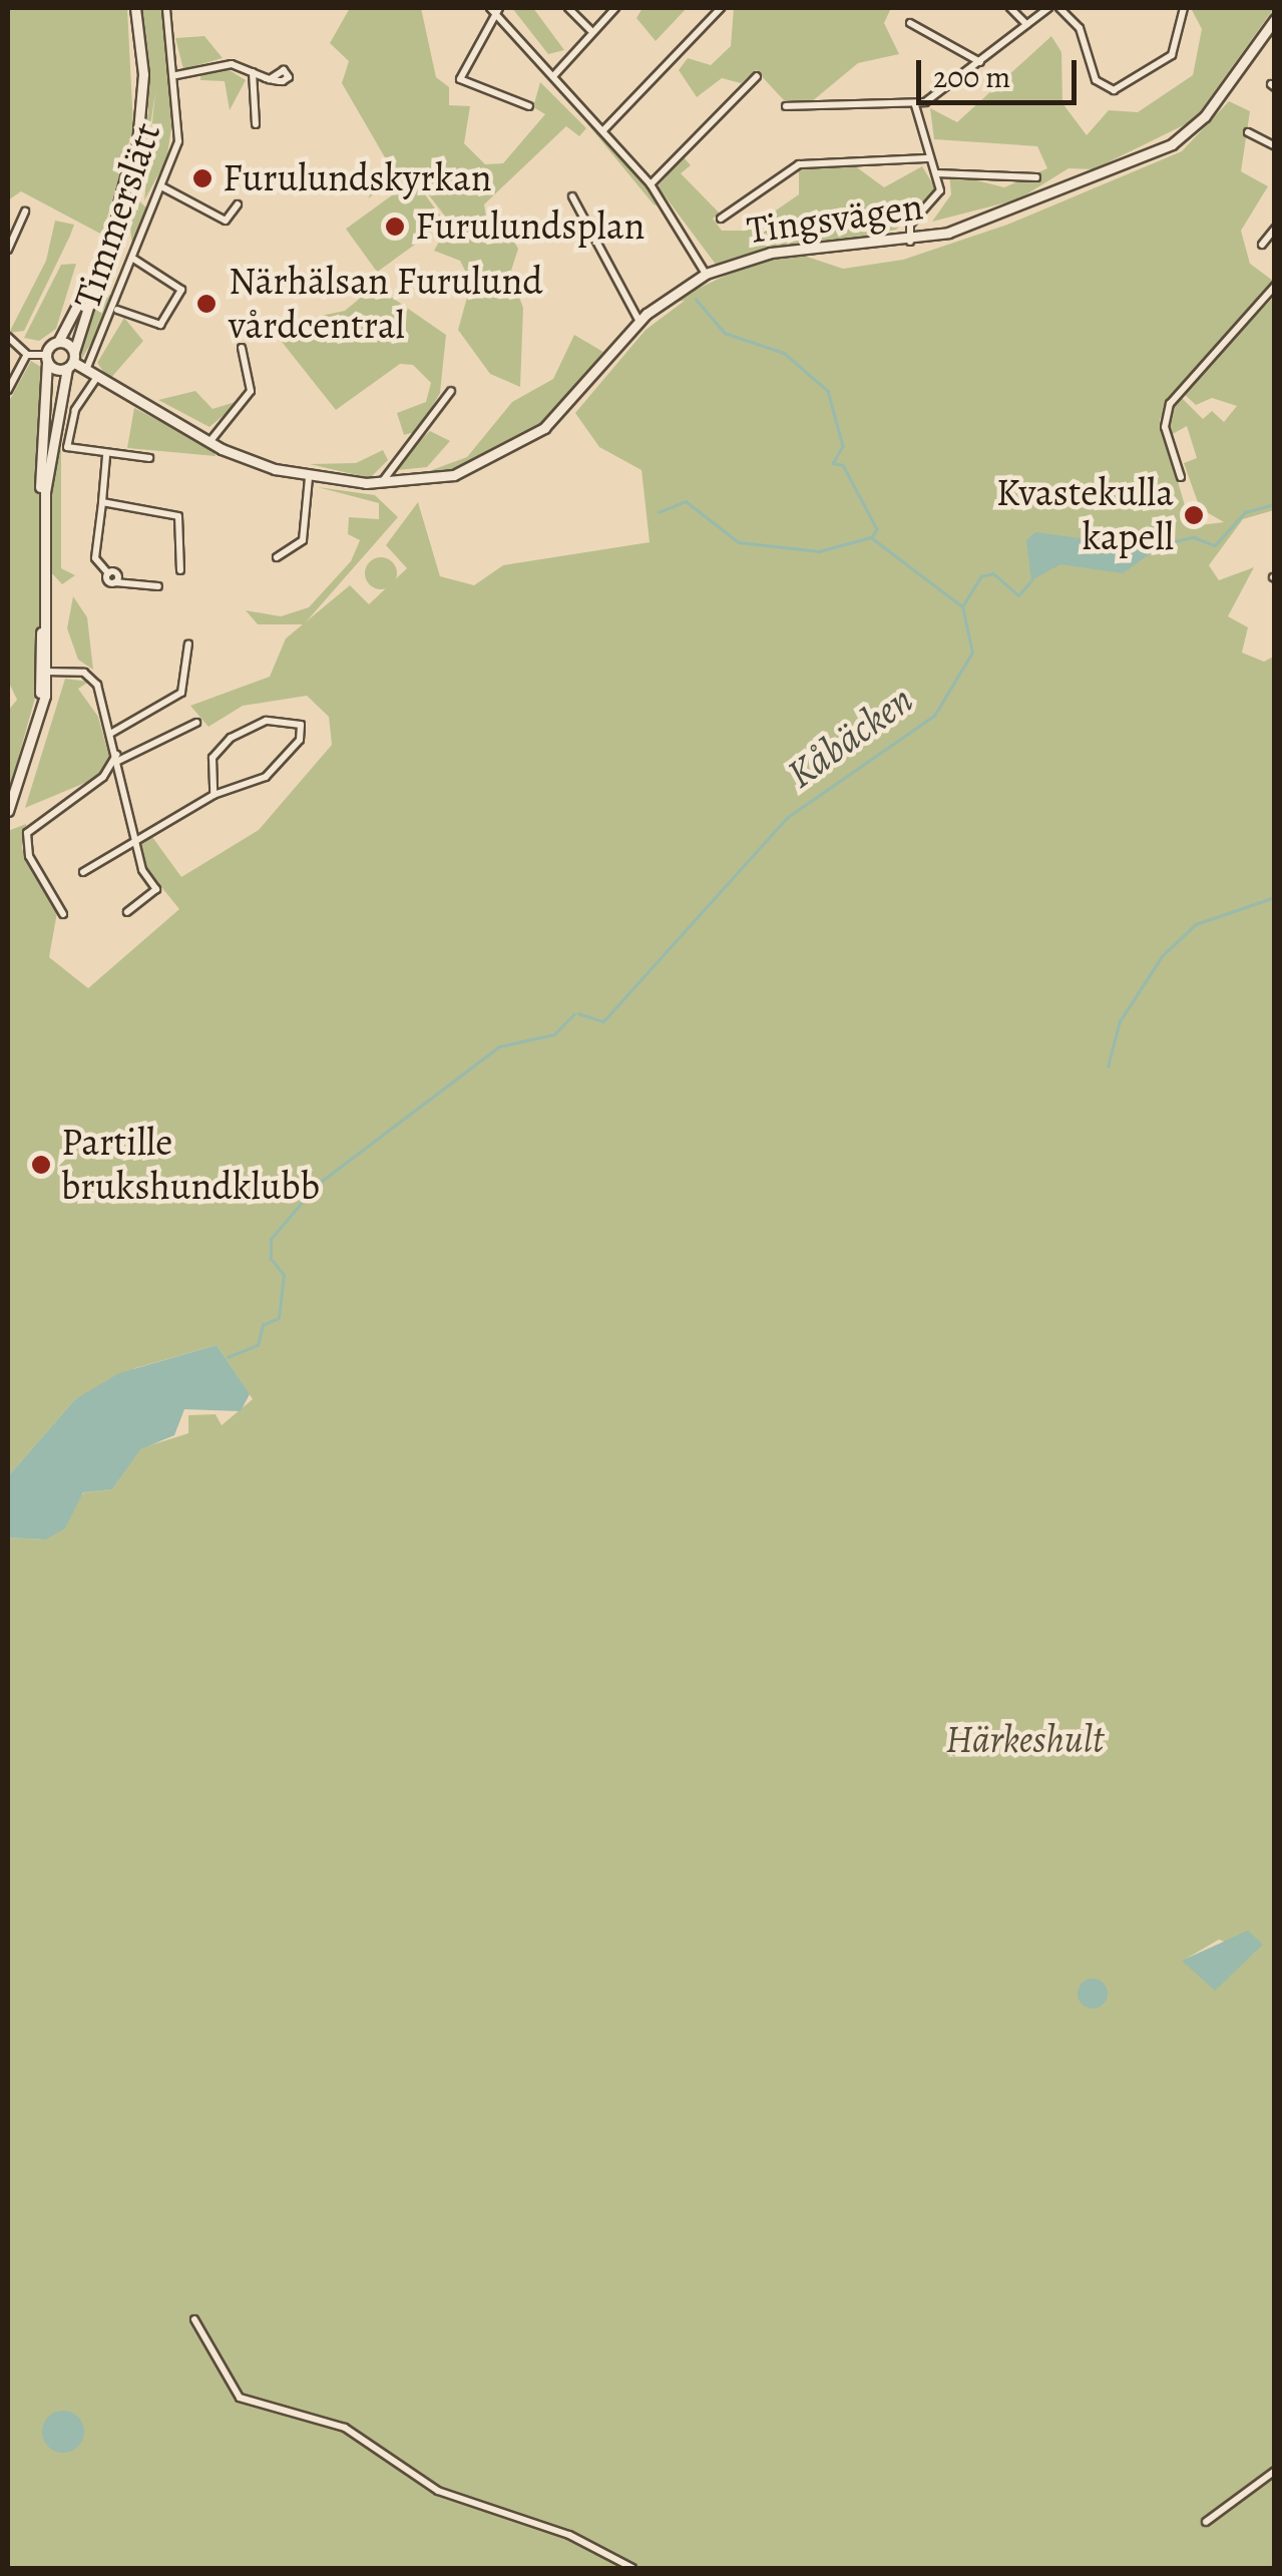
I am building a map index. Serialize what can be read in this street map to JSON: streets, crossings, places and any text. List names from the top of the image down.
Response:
{
  "streets": {
    "street": ["Timmerslätt", "Tingsvägen"]
  },
  "crossings": [
    ["Timmerslätt", "Tingsvägen"]
  ],
  "water": ["Kåbäcken"],
  "parks": ["Härkeshult"],
  "places": [
    "Furulundskyrkan",
    "Furulundsplan",
    "Närhälsan Furulund vårdcentral",
    "Kvastekulla kapell",
    "Partille brukshundklubb"
  ],
  "scale_bar": "200 m"
}
